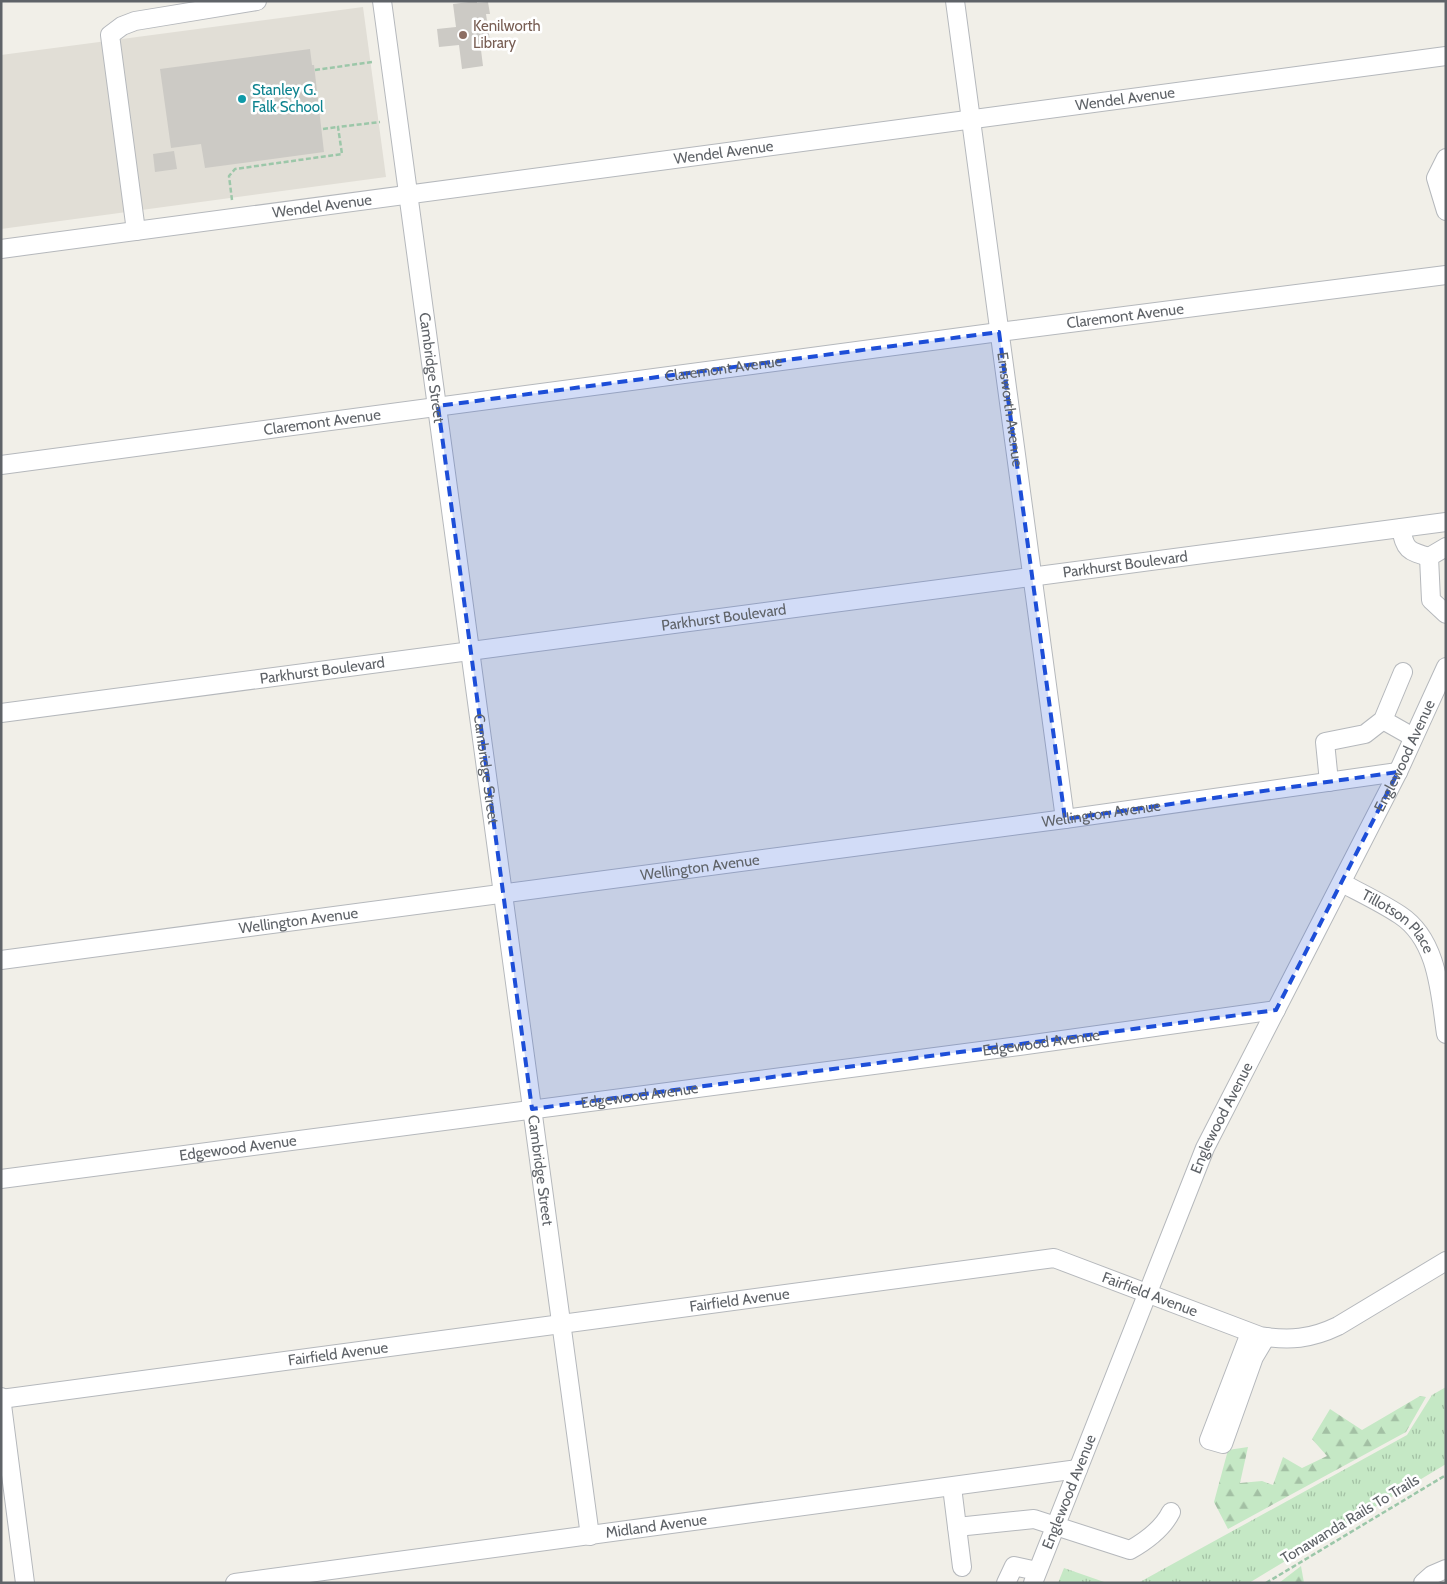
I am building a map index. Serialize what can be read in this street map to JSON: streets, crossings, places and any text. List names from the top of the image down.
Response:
{
  "streets": {
    "street": [
      "Wendel Avenue",
      "Claremont Avenue",
      "Cambridge Street",
      "Emsworth Avenue",
      "Parkhurst Boulevard",
      "Englewood Avenue",
      "Wellington Avenue",
      "Tillotson Place",
      "Edgewood Avenue",
      "Fairfield Avenue",
      "Midland Avenue"
    ],
    "path": ["Tonawanda Rails To Trails"]
  },
  "crossings": [
    ["Wendel Avenue", "Cambridge Street"],
    ["Wendel Avenue", "Emsworth Avenue"],
    ["Claremont Avenue", "Cambridge Street"],
    ["Claremont Avenue", "Emsworth Avenue"],
    ["Cambridge Street", "Parkhurst Boulevard"],
    ["Cambridge Street", "Wellington Avenue"],
    ["Cambridge Street", "Edgewood Avenue"],
    ["Cambridge Street", "Fairfield Avenue"],
    ["Cambridge Street", "Midland Avenue"],
    ["Emsworth Avenue", "Parkhurst Boulevard"],
    ["Emsworth Avenue", "Wellington Avenue"],
    ["Englewood Avenue", "Wellington Avenue"],
    ["Englewood Avenue", "Tillotson Place"],
    ["Englewood Avenue", "Edgewood Avenue"],
    ["Englewood Avenue", "Fairfield Avenue"],
    ["Englewood Avenue", "Midland Avenue"]
  ],
  "places": ["Kenilworth Library", "Stanley G. Falk School"]
}
